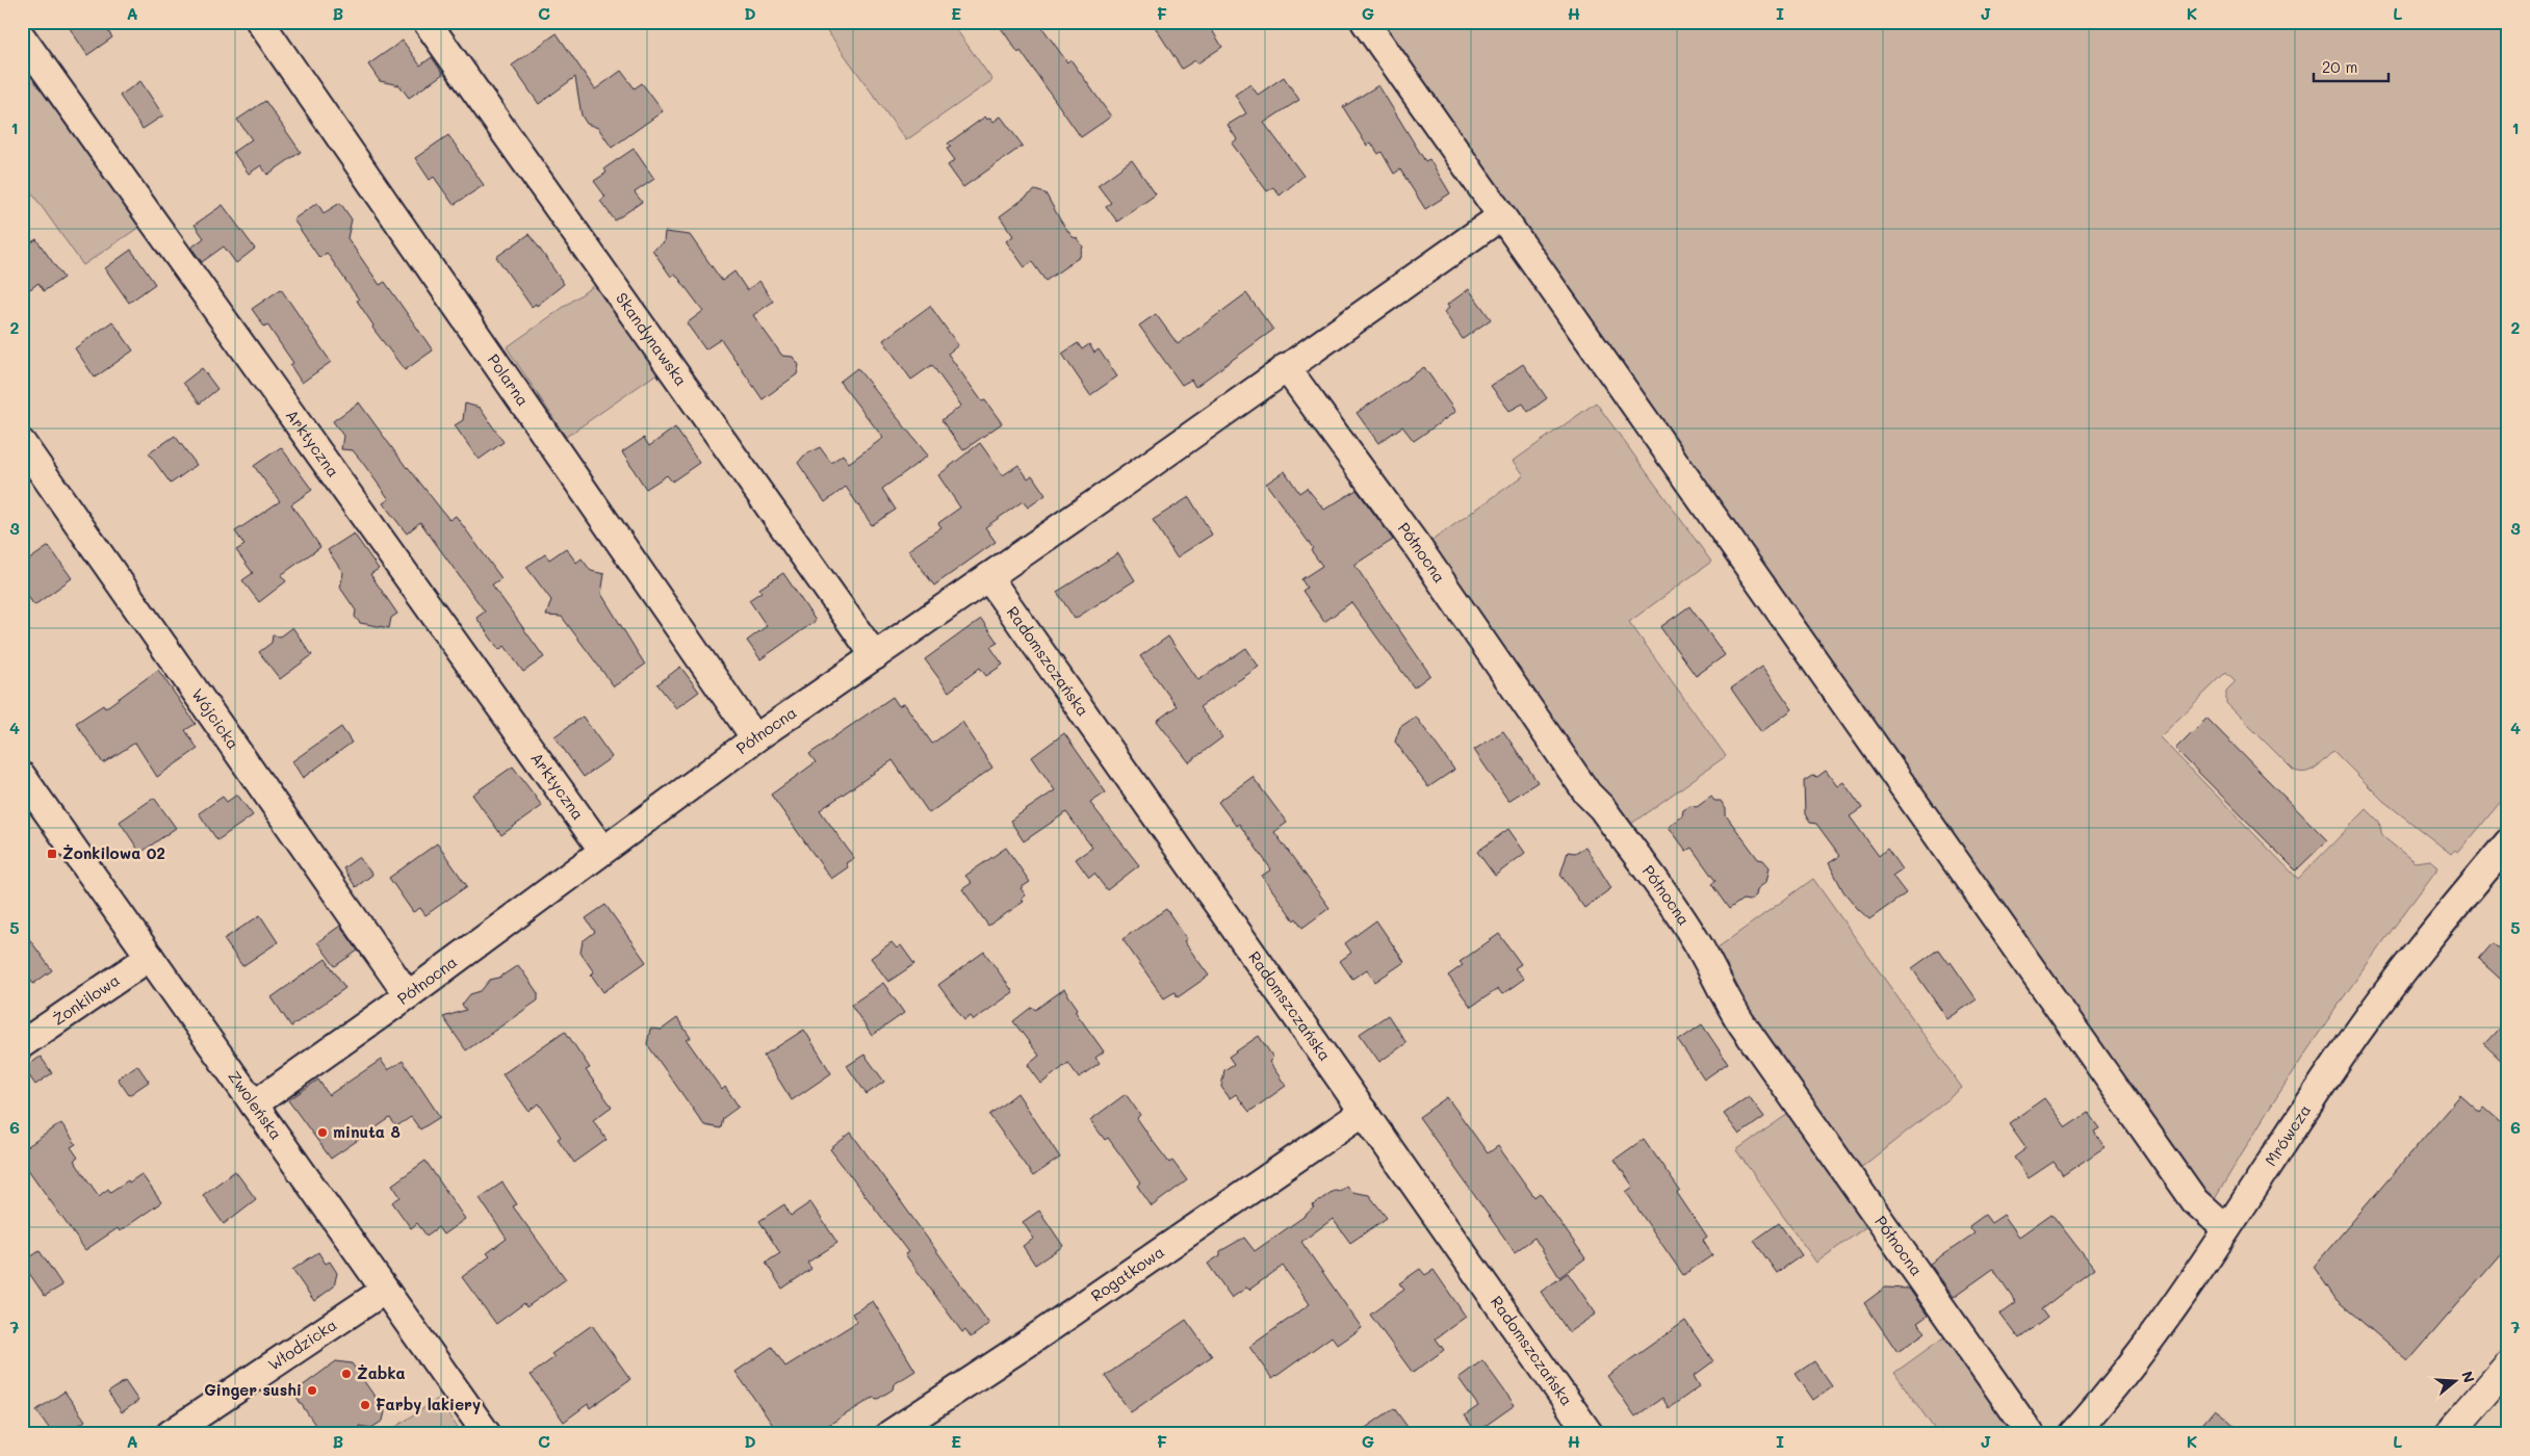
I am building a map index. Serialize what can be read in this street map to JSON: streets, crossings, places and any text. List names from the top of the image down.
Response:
{
  "streets": {
    "street": [
      "Skandynawska",
      "Polarna",
      "Arktyczna",
      "Północna",
      "Radomszczańska",
      "Wójcicka",
      "Żonkilowa",
      "Zwoleńska",
      "Mrówcza",
      "Rogatkowa",
      "Włodzicka"
    ]
  },
  "crossings": [
    ["Skandynawska", "Północna"],
    ["Polarna", "Północna"],
    ["Arktyczna", "Północna"],
    ["Północna", "Radomszczańska"],
    ["Północna", "Wójcicka"],
    ["Północna", "Zwoleńska"],
    ["Radomszczańska", "Rogatkowa"],
    ["Żonkilowa", "Zwoleńska"],
    ["Zwoleńska", "Włodzicka"]
  ],
  "places": {
    "transit": ["Żonkilowa 02"],
    "other": [
      "minuta 8",
      "Żabka",
      "Ginger sushi",
      "Farby lakiery"
    ]
  },
  "scale_bar": "20 m",
  "north": "right",
  "grid": {
    "columns": [
      "A",
      "B",
      "C",
      "D",
      "E",
      "F",
      "G",
      "H",
      "I",
      "J",
      "K",
      "L"
    ],
    "rows": [
      "1",
      "2",
      "3",
      "4",
      "5",
      "6",
      "7"
    ]
  }
}
